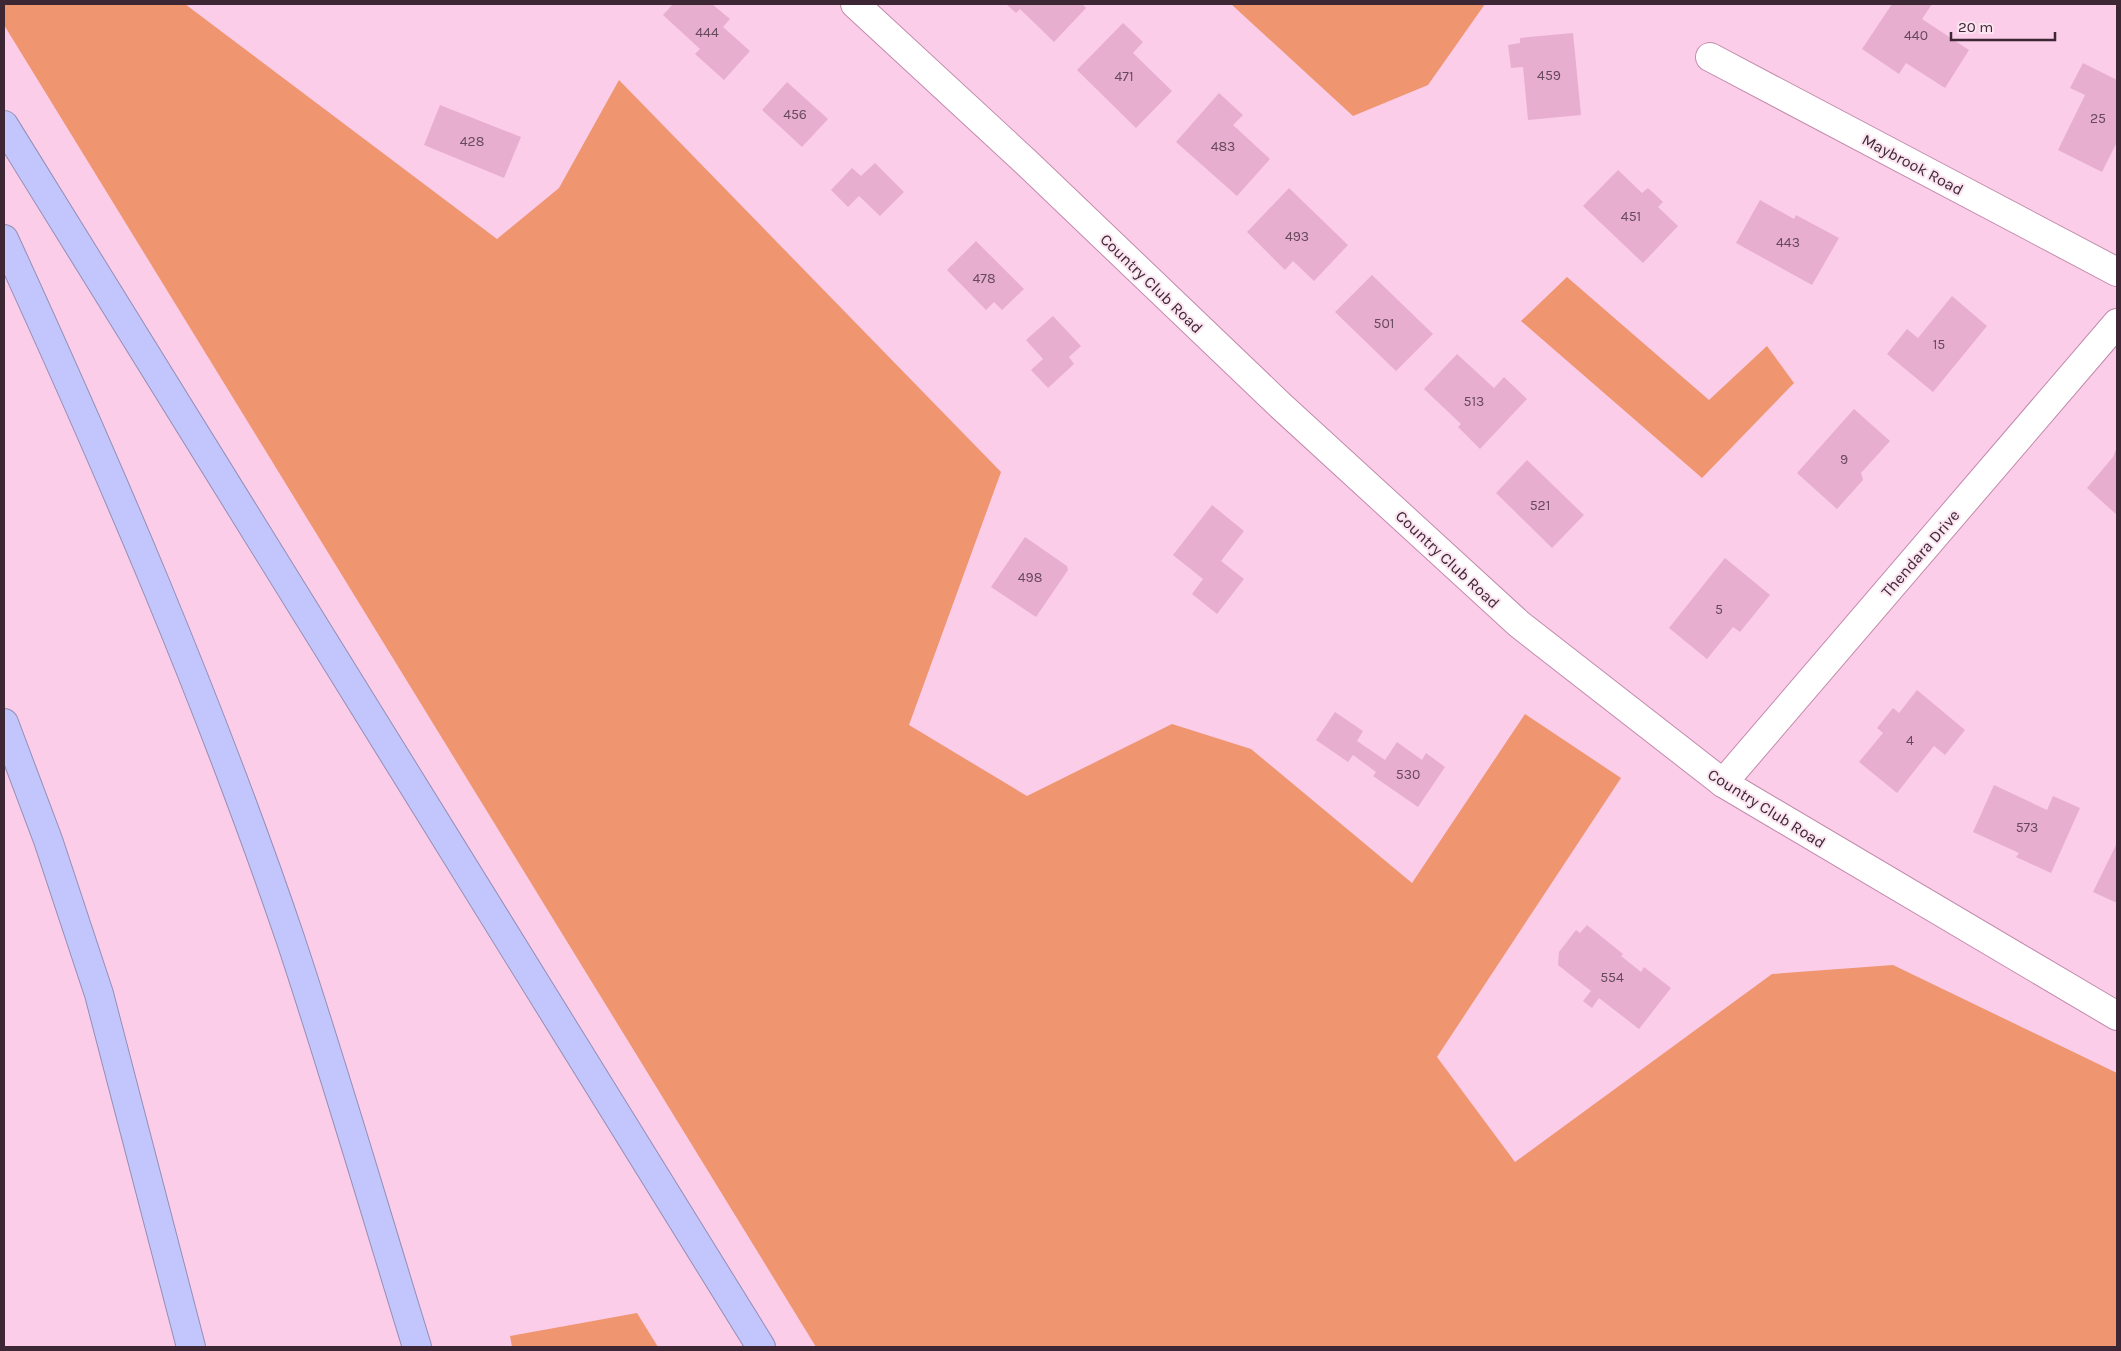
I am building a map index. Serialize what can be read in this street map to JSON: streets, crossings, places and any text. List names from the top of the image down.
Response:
{
  "streets": {
    "street": ["Maybrook Road", "Country Club Road", "Thendara Drive"]
  },
  "crossings": [
    ["Country Club Road", "Thendara Drive"]
  ],
  "house_numbers": [
    "444",
    "440",
    "459",
    "471",
    "456",
    "25",
    "428",
    "483",
    "451",
    "493",
    "443",
    "478",
    "501",
    "15",
    "513",
    "9",
    "521",
    "498",
    "5",
    "4",
    "530",
    "573",
    "554"
  ],
  "scale_bar": "20 m"
}
